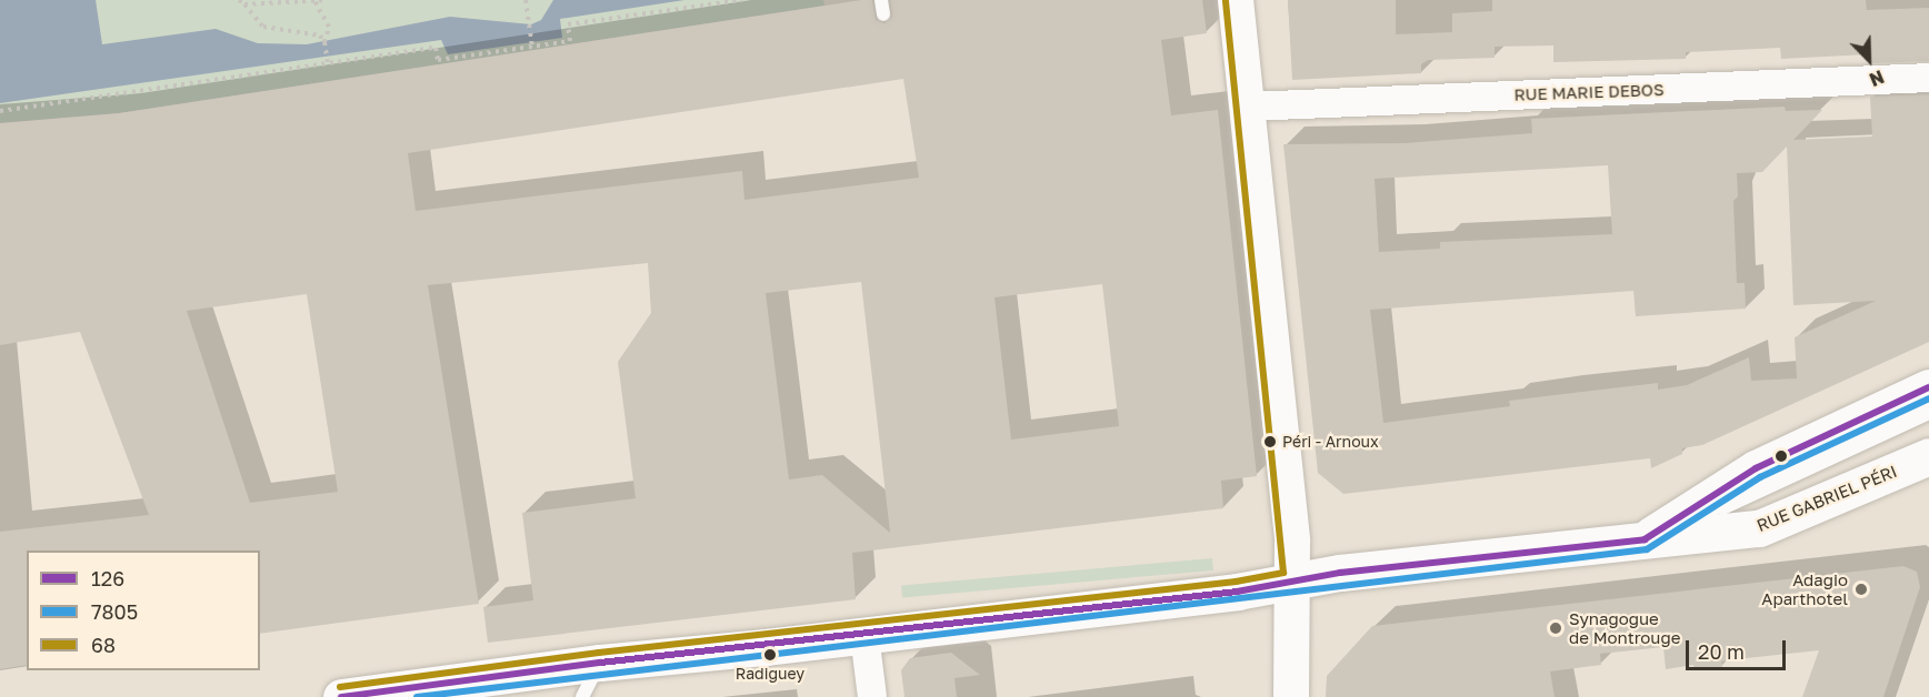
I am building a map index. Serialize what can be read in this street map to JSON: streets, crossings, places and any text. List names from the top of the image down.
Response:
{
  "streets": {
    "main road": ["RUE GABRIEL PÉRI"],
    "street": ["RUE MARIE DEBOS"]
  },
  "places": [
    "Péri - Arnoux",
    "Adagio Aparthotel",
    "Synagogue de Montrouge",
    "Radiguey"
  ],
  "lines": ["transit line 68", "transit line 126", "transit line 7805"],
  "legend": ["126", "7805", "68"],
  "scale_bar": "20 m",
  "north": "bottom right"
}
